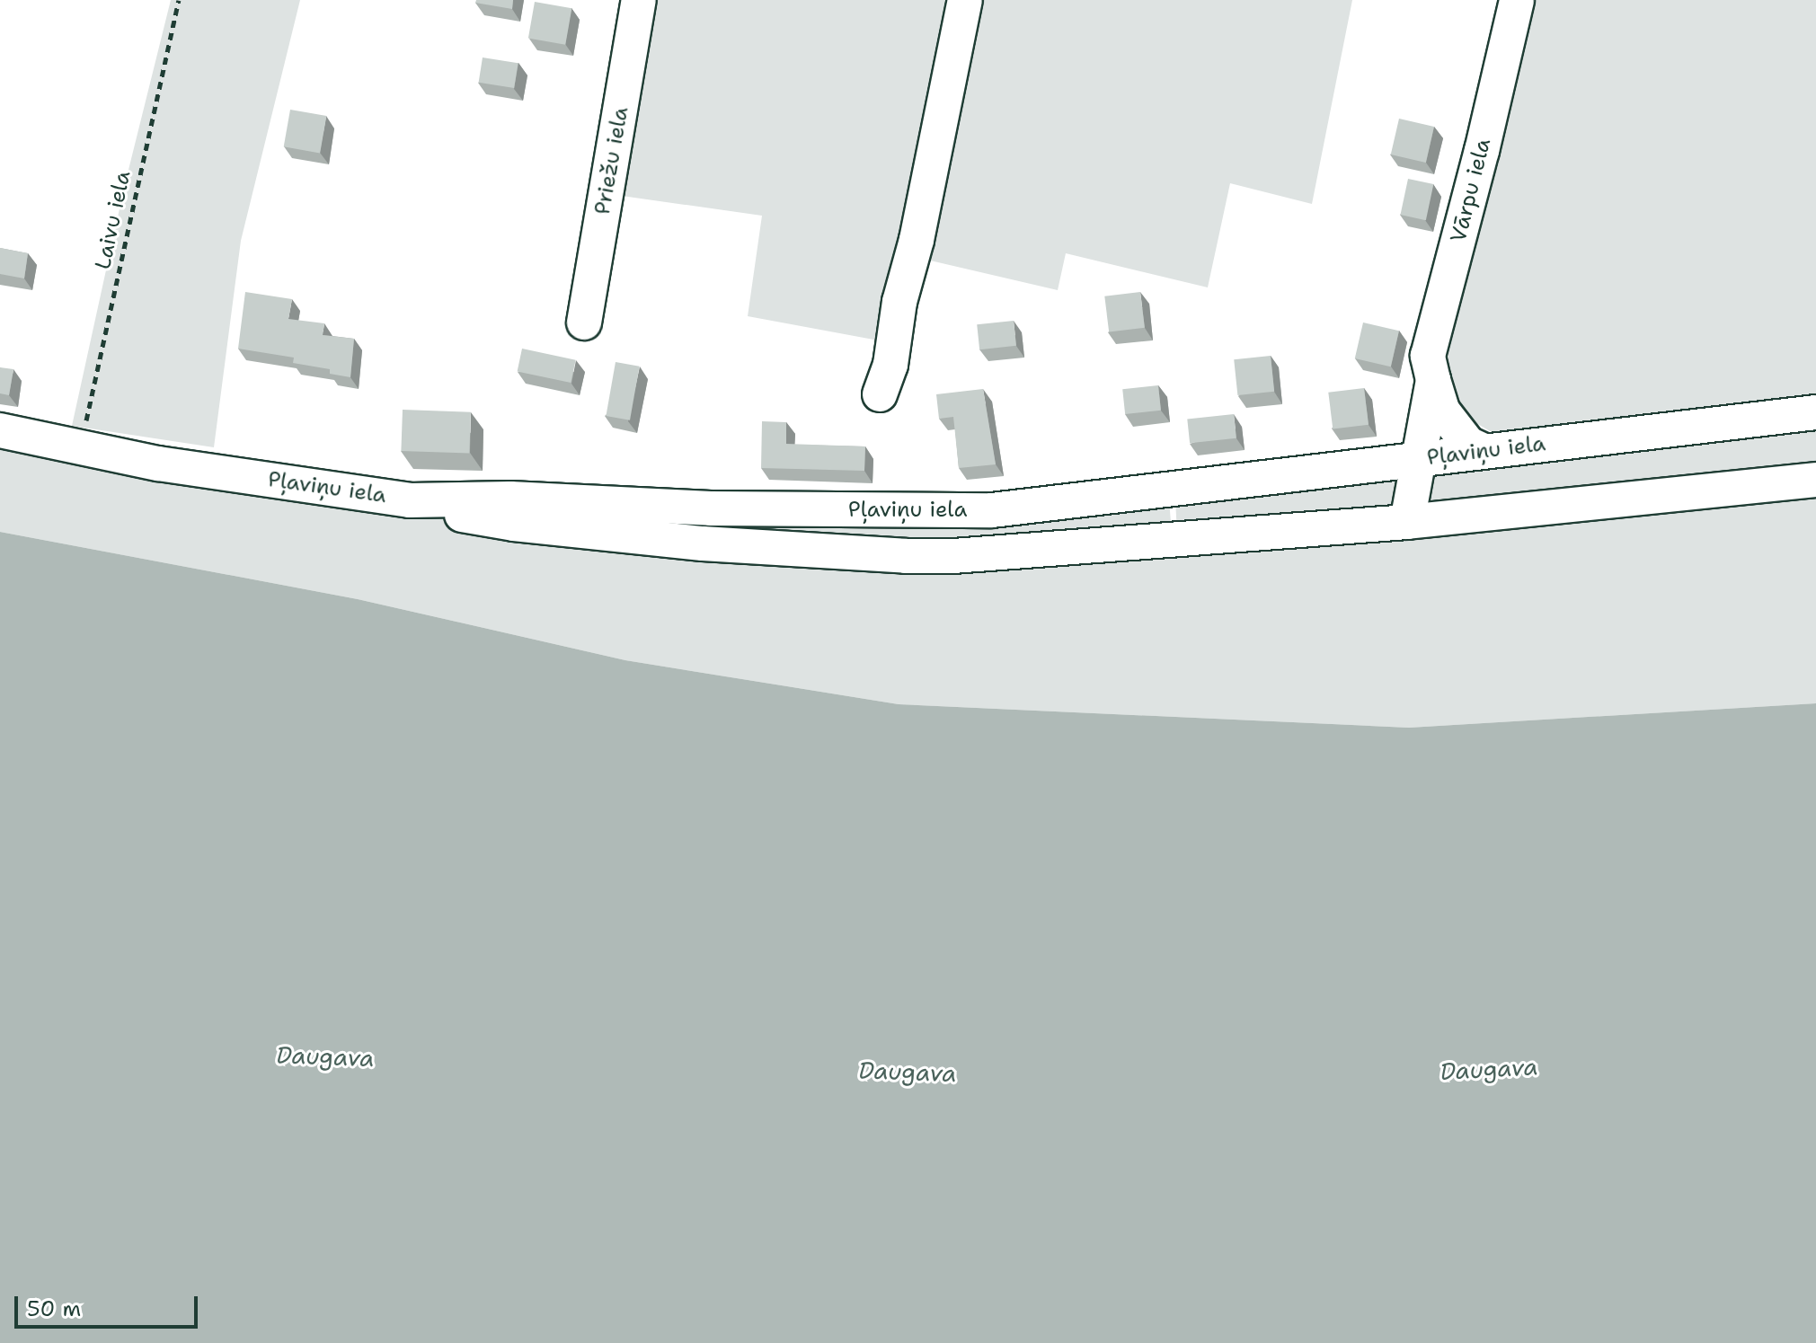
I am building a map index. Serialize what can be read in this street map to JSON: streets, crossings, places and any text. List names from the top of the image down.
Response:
{
  "streets": {
    "street": ["Priežu iela", "Vārpu iela", "Pļaviņu iela"],
    "path": ["Laivu iela"]
  },
  "crossings": [
    ["Vārpu iela", "Pļaviņu iela"],
    ["Laivu iela", "Pļaviņu iela"]
  ],
  "water": ["Daugava"],
  "scale_bar": "50 m"
}
